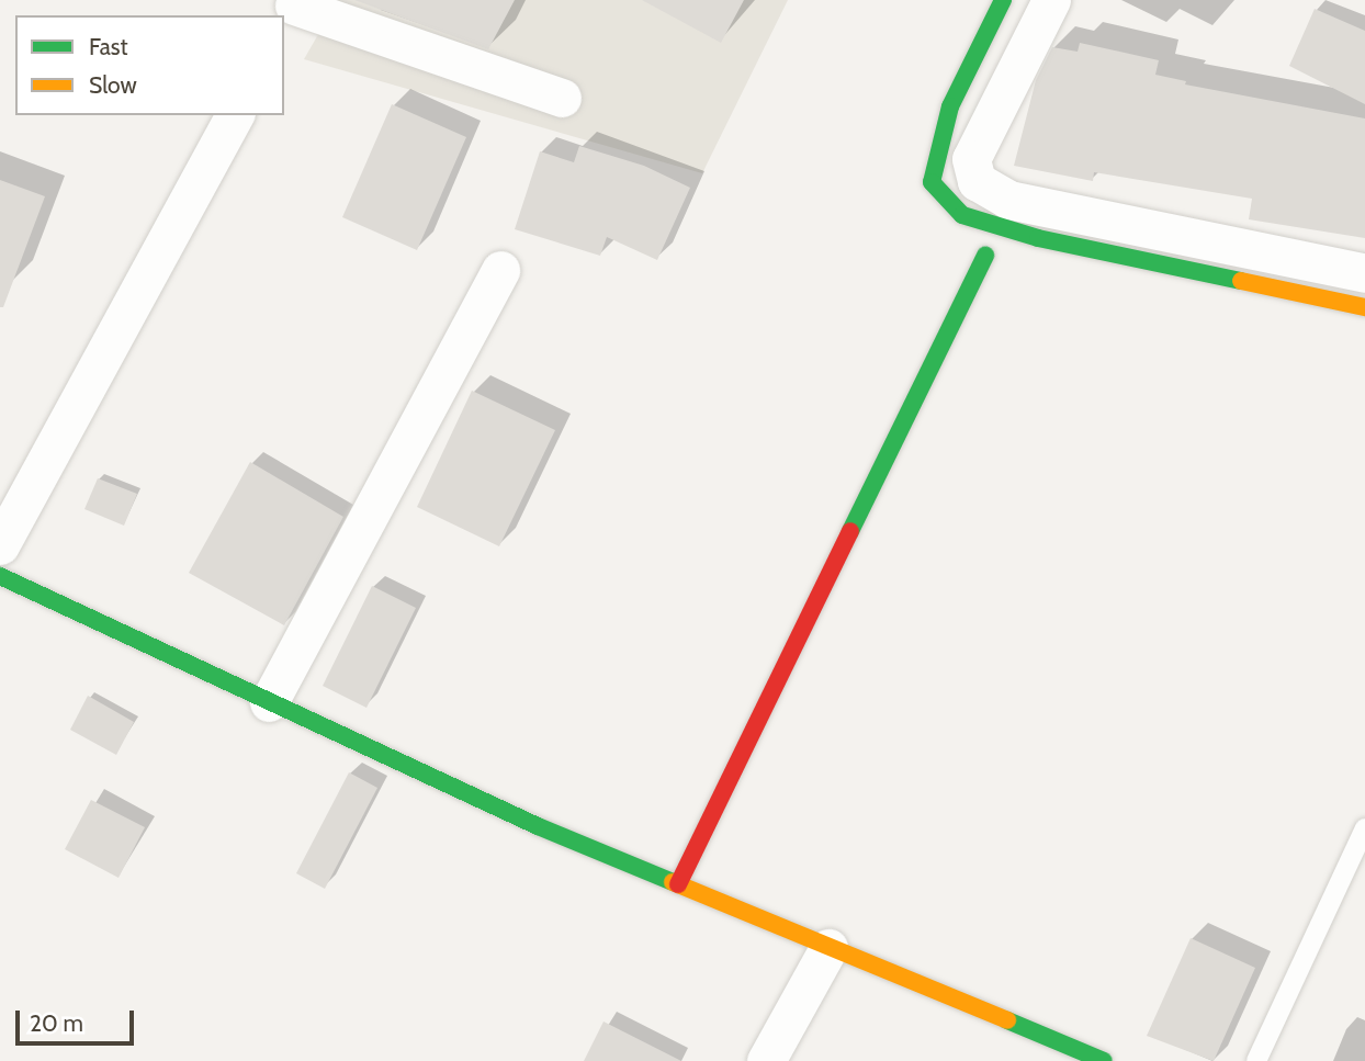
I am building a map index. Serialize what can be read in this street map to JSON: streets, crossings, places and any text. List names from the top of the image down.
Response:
{
  "legend": ["Fast", "Slow"],
  "scale_bar": "20 m"
}
